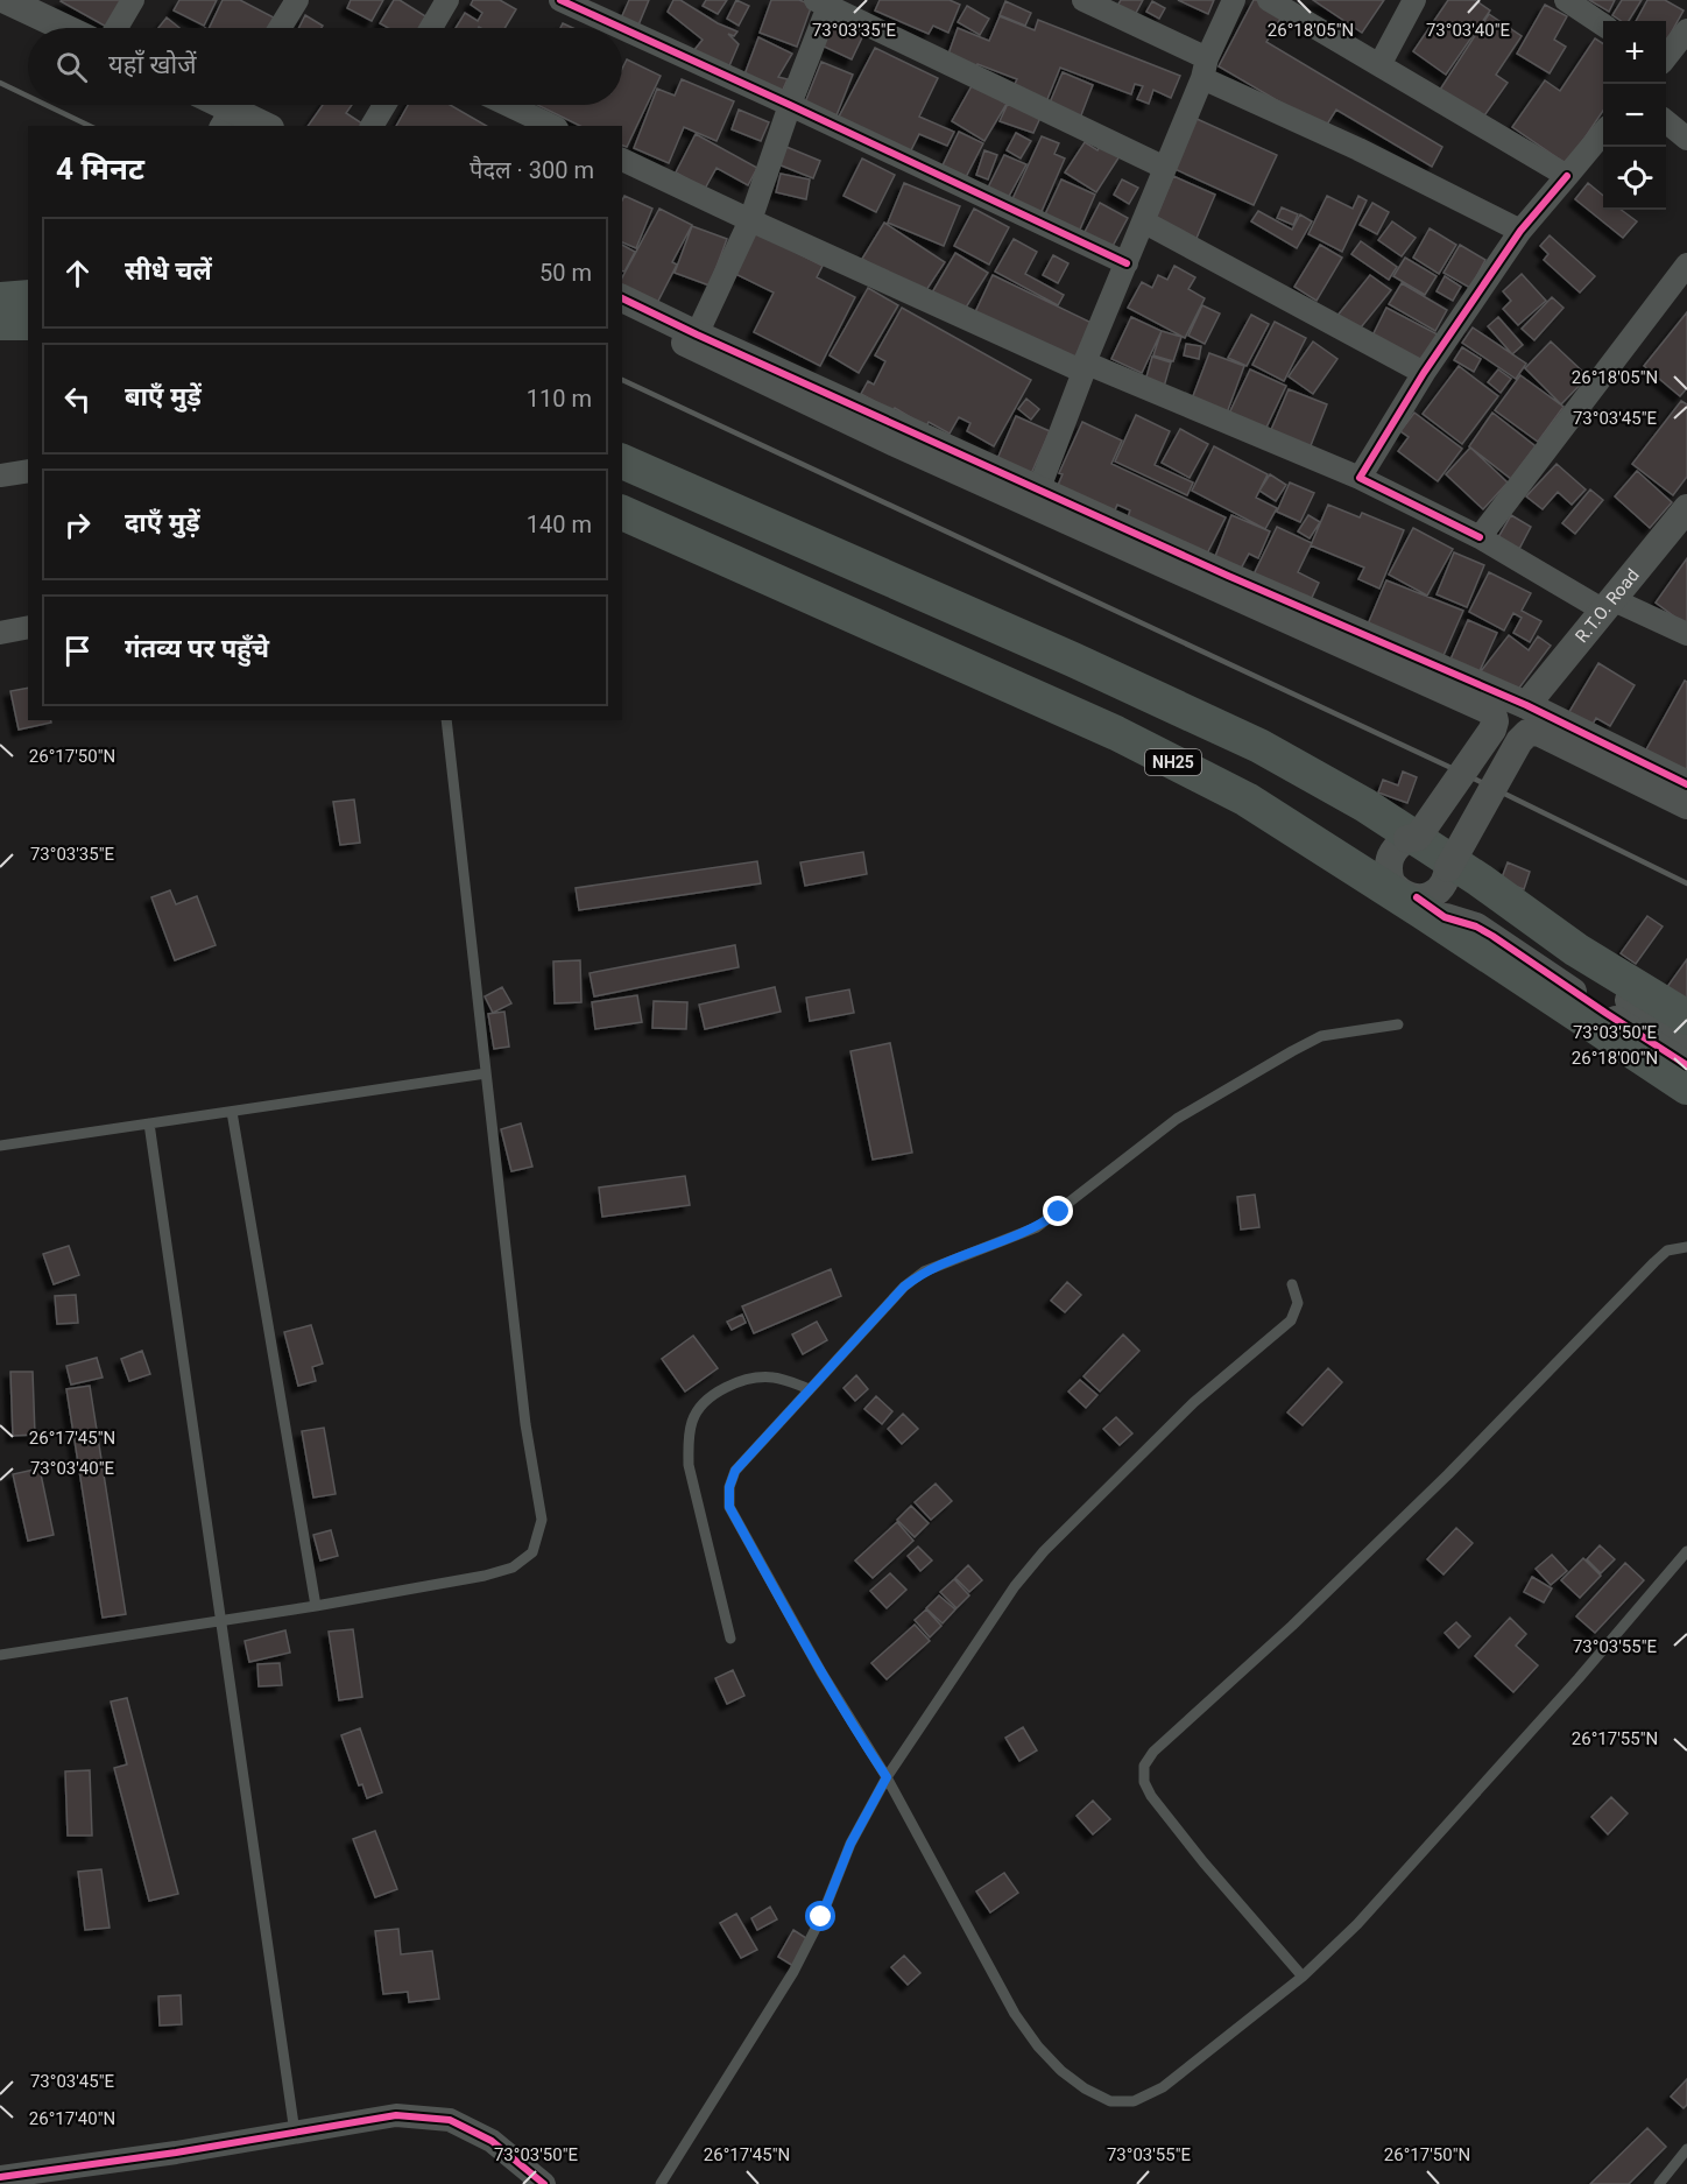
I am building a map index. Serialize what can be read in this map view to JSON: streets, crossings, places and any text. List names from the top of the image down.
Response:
{
  "streets": {
    "main road": ["NH25"],
    "street": ["R.T.O. Road"]
  },
  "page": {
    "map_buttons": ["+", "−"],
    "search": "यहाँ खोजें",
    "heading": ["4 मिनट", "पैदल · 300 m"],
    "list": [
      ["सीधे चलें", "50 m"],
      ["बाएँ मुड़ें", "110 m"],
      ["दाएँ मुड़ें", "140 m"],
      "गंतव्य पर पहुँचे"
    ]
  },
  "coordinates": [
    "73°03'35\"E",
    "26°18'05\"N",
    "73°03'40\"E",
    "73°03'45\"E",
    "26°17'50\"N",
    "73°03'50\"E",
    "26°18'00\"N",
    "26°17'45\"N",
    "73°03'55\"E",
    "26°17'55\"N",
    "26°17'40\"N"
  ]
}
